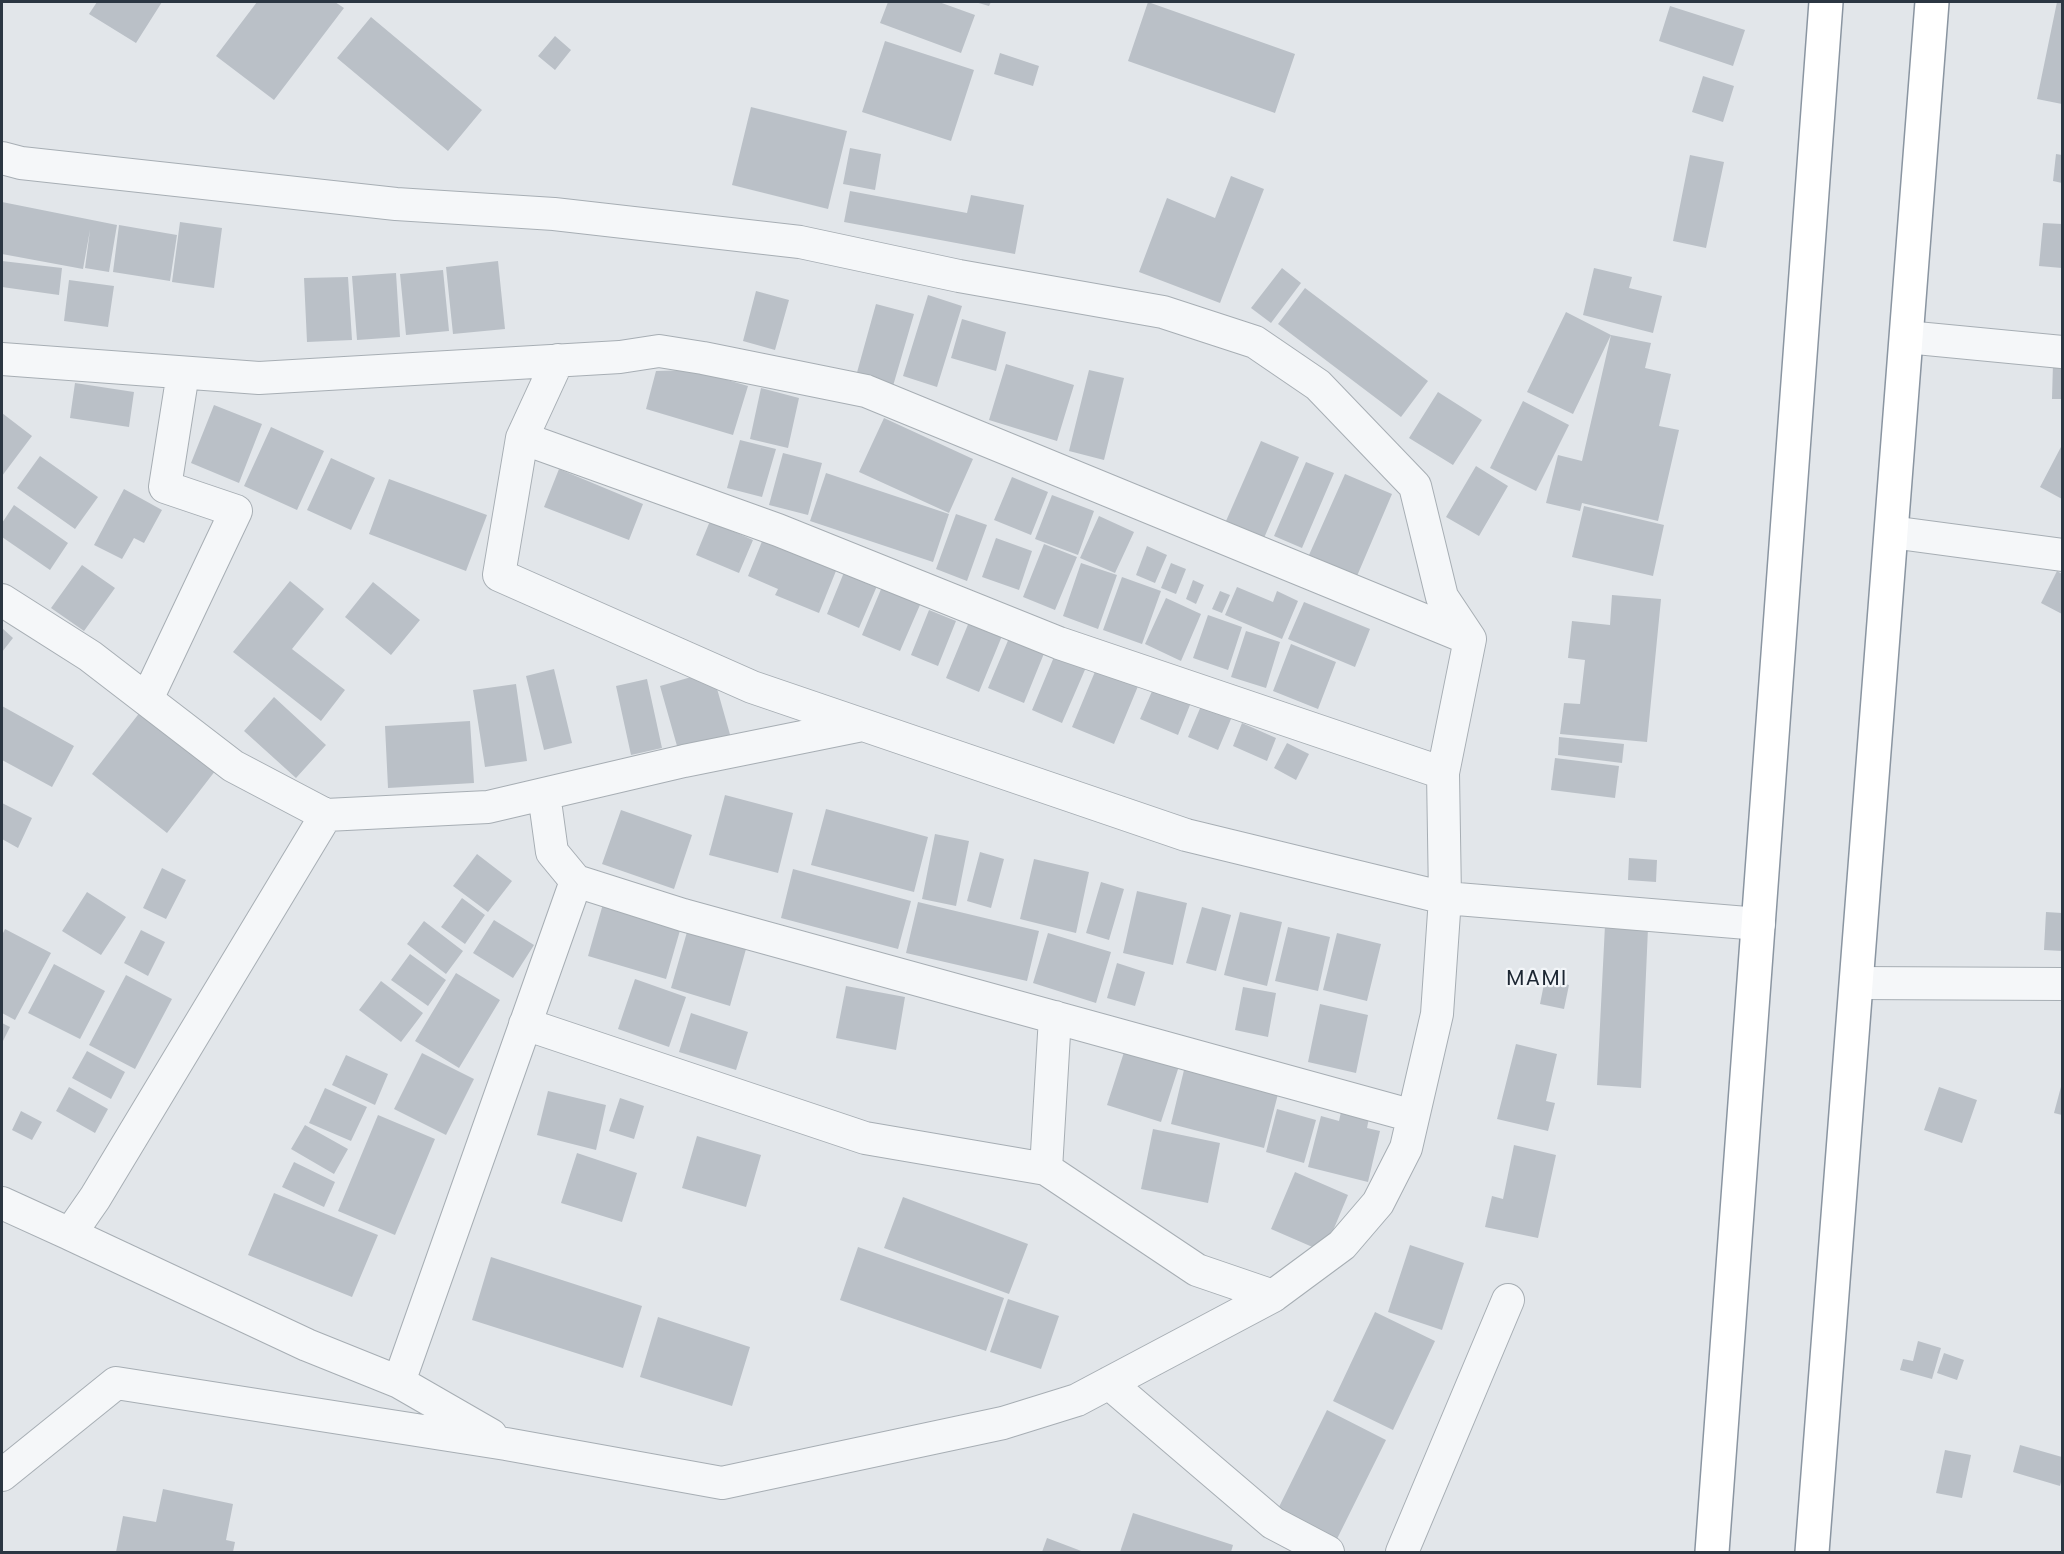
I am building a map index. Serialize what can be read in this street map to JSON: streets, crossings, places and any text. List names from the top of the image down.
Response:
{
  "districts": ["MAMI"]
}
